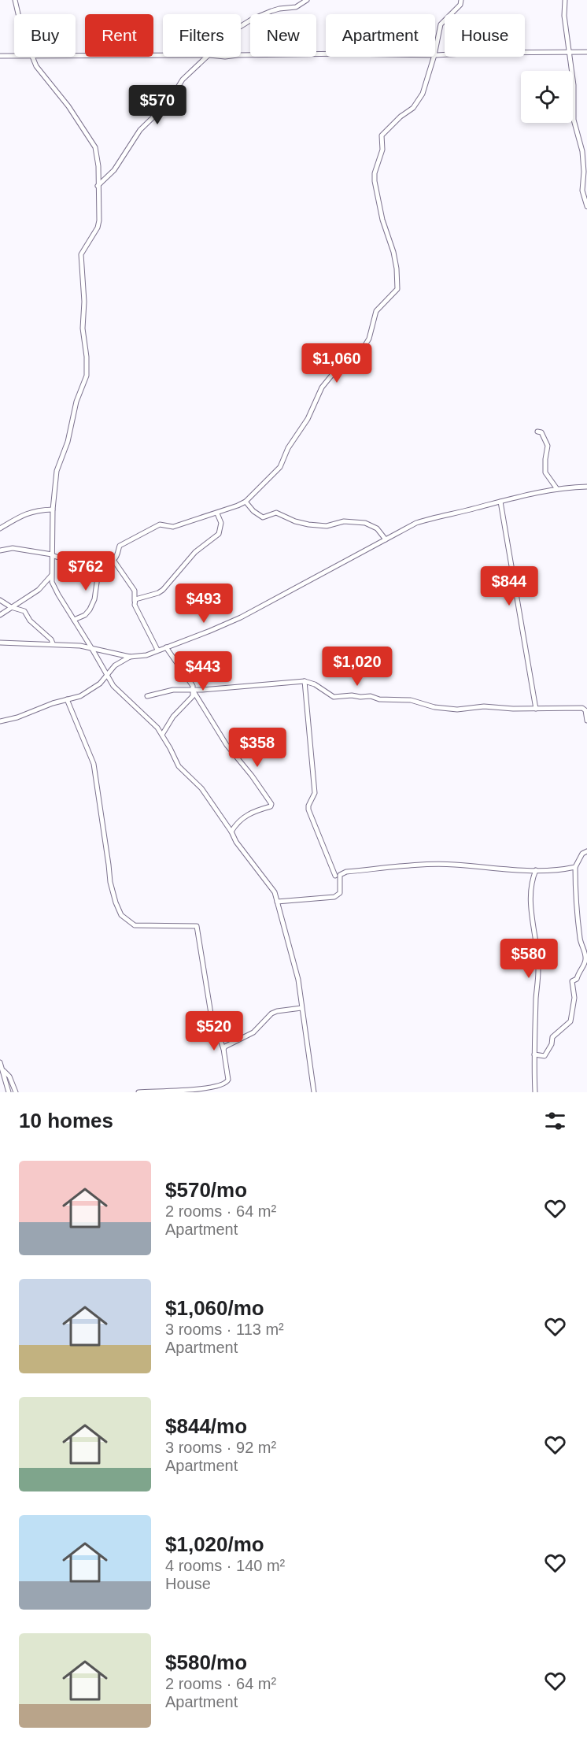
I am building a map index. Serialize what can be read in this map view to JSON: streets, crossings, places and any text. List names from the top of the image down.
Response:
{
  "page": {
    "chip": [
      "Buy",
      "Rent",
      "Filters",
      "New",
      "Apartment",
      "House"
    ],
    "price": [
      "$570",
      "$1,060",
      "$762",
      "$844",
      "$493",
      "$1,020",
      "$443",
      "$358",
      "$580",
      "$520"
    ],
    "heading": "10 homes",
    "list": [
      {
        "name": "$570/mo",
        "note": "2 rooms · 64 m² · Apartment"
      },
      {
        "name": "$1,060/mo",
        "note": "3 rooms · 113 m² · Apartment"
      },
      {
        "name": "$844/mo",
        "note": "3 rooms · 92 m² · Apartment"
      },
      {
        "name": "$1,020/mo",
        "note": "4 rooms · 140 m² · House"
      },
      {
        "name": "$580/mo",
        "note": "2 rooms · 64 m² · Apartment"
      }
    ]
  }
}
